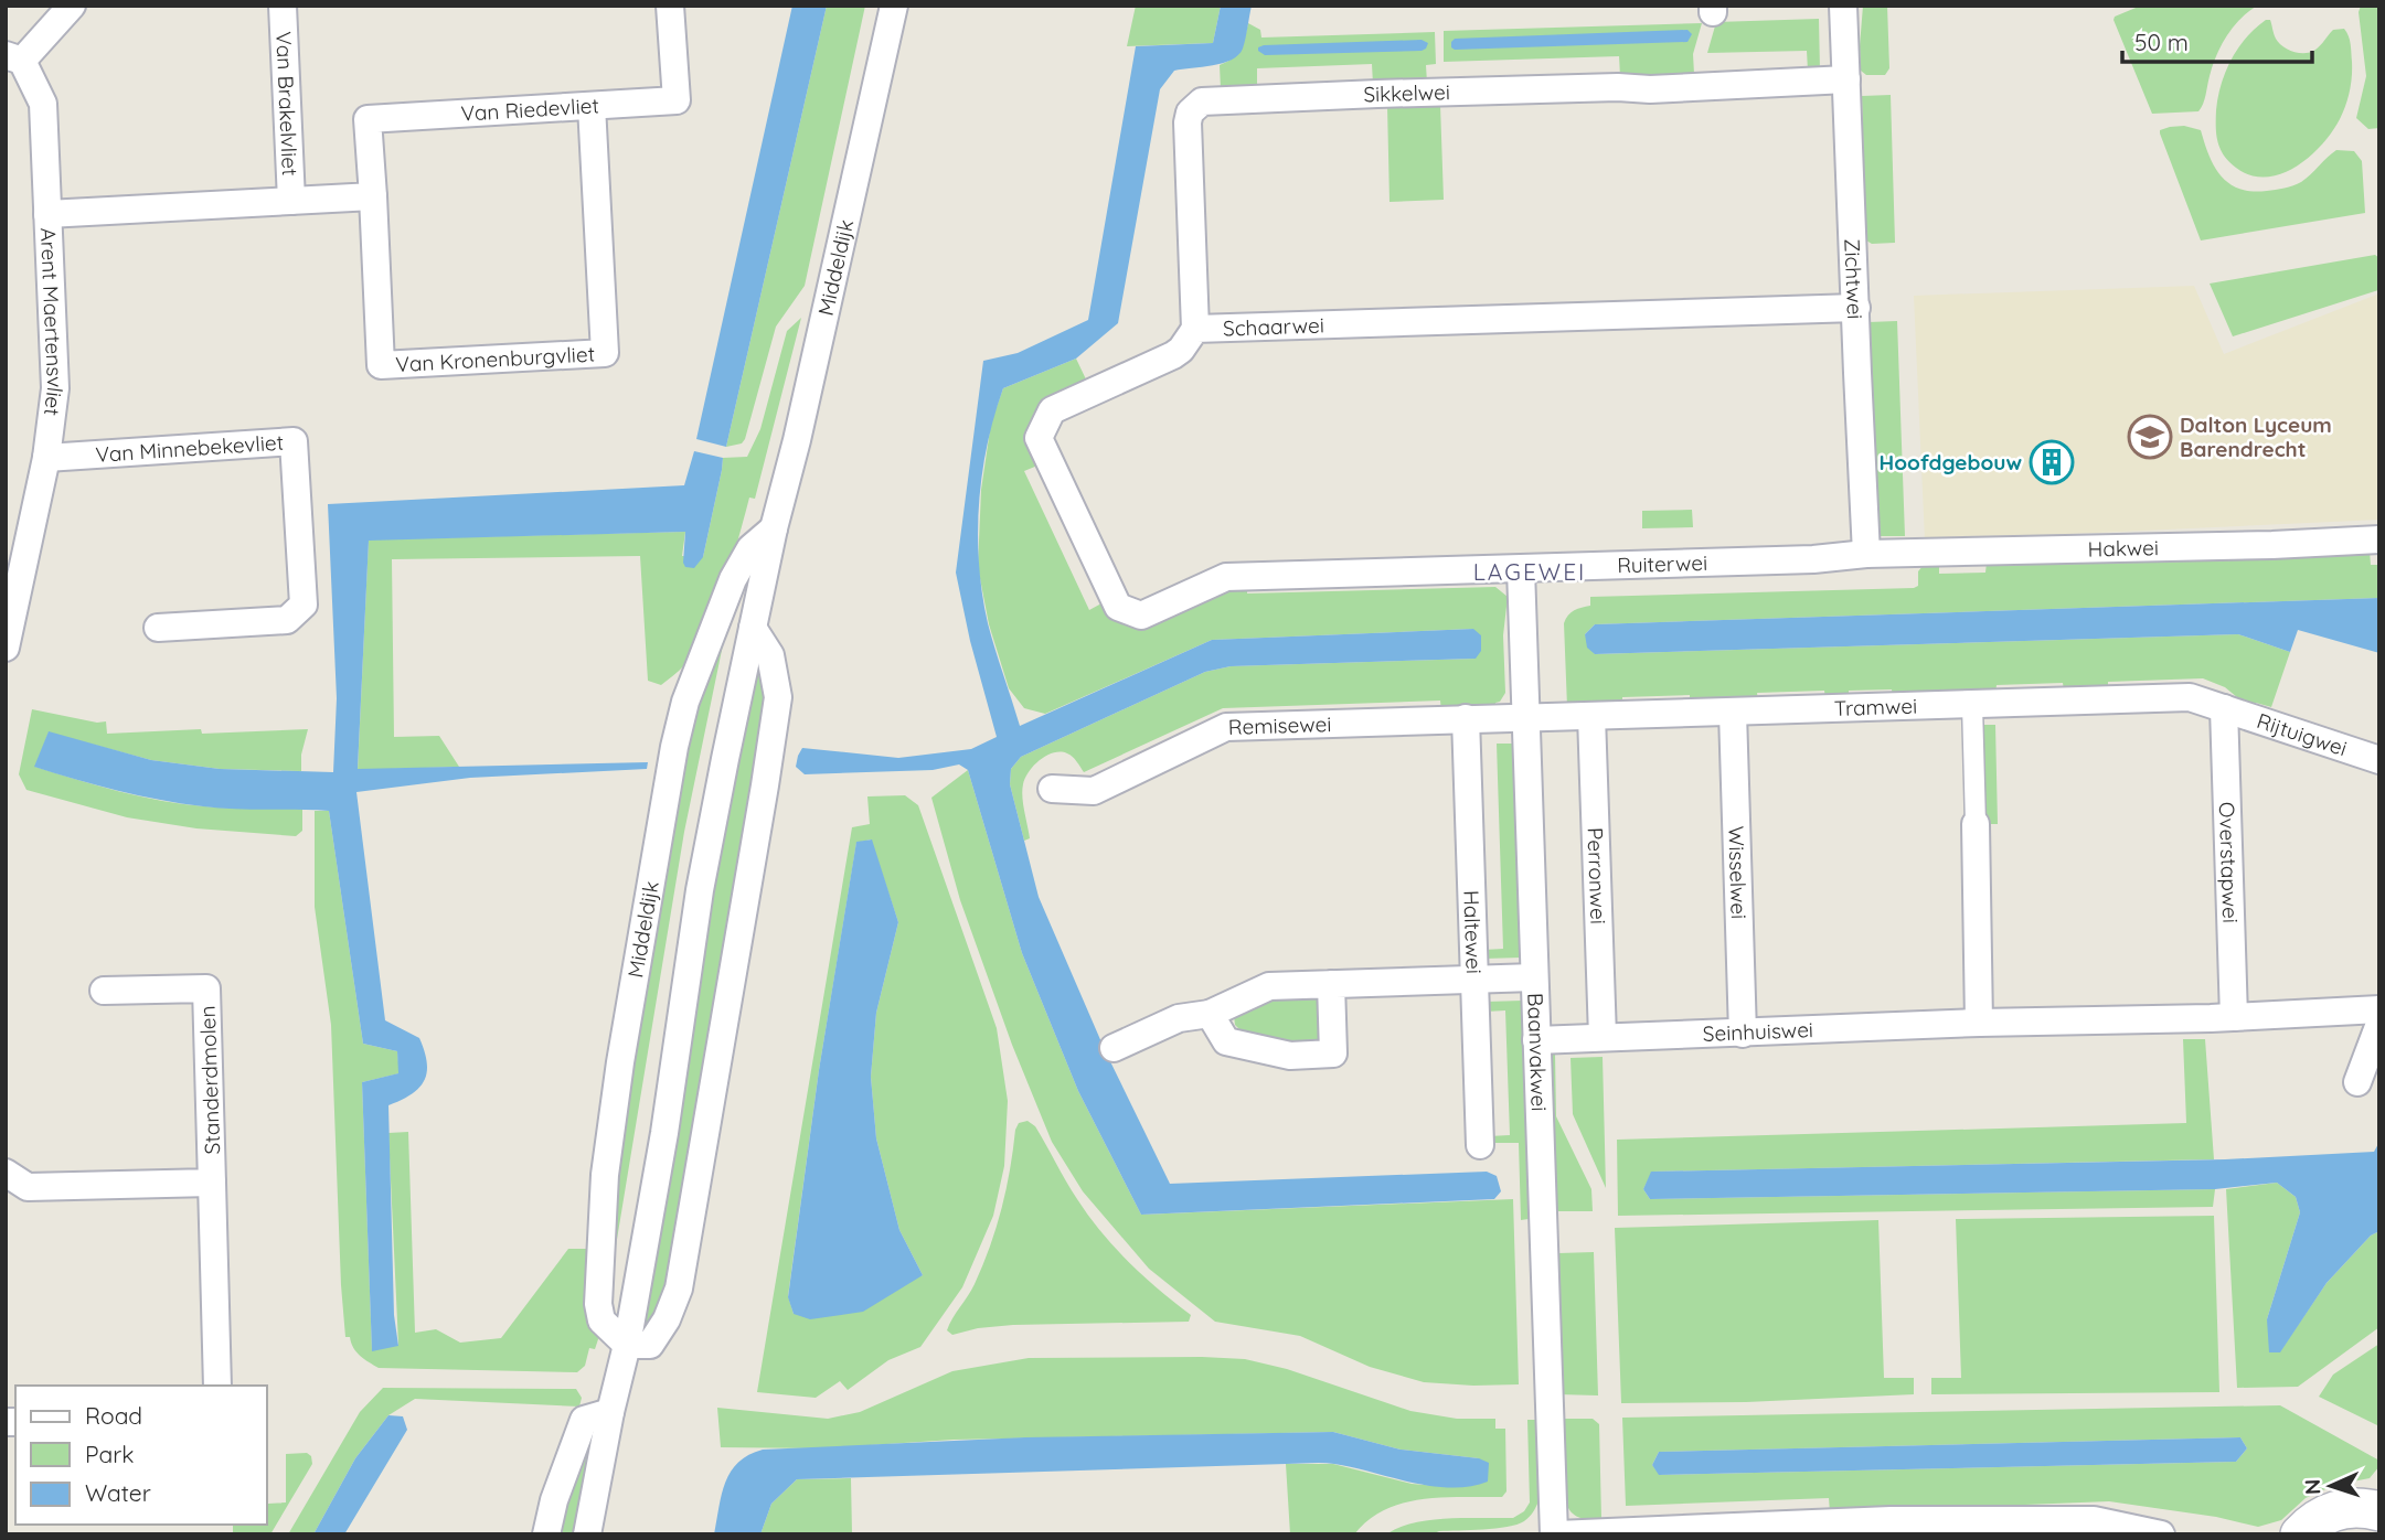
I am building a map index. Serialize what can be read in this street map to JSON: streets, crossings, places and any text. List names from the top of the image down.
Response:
{
  "streets": {
    "street": [
      "Sikkelwei",
      "Van Brakelvliet",
      "Van Riedevliet",
      "Middeldijk",
      "Zichtwei",
      "Arent Maertensvliet",
      "Schaarwei",
      "Van Kronenburgvliet",
      "Van Minnebekevliet",
      "Hakwei",
      "Ruiterwei",
      "Tramwei",
      "Remisewei",
      "Rijtuigwei",
      "Overstapwei",
      "Wisselwei",
      "Perronwei",
      "Haltewei",
      "Seinhuiswei",
      "Baanvakwei",
      "Standerdmolen"
    ]
  },
  "crossings": [
    ["Sikkelwei", "Zichtwei"],
    ["Sikkelwei", "Schaarwei"],
    ["Van Riedevliet", "Van Kronenburgvliet"],
    ["Zichtwei", "Schaarwei"],
    ["Zichtwei", "Hakwei"],
    ["Zichtwei", "Ruiterwei"],
    ["Arent Maertensvliet", "Van Minnebekevliet"],
    ["Schaarwei", "Ruiterwei"],
    ["Hakwei", "Ruiterwei"],
    ["Ruiterwei", "Baanvakwei"],
    ["Tramwei", "Remisewei"],
    ["Tramwei", "Rijtuigwei"],
    ["Tramwei", "Overstapwei"],
    ["Tramwei", "Wisselwei"],
    ["Tramwei", "Perronwei"],
    ["Tramwei", "Baanvakwei"],
    ["Remisewei", "Haltewei"],
    ["Remisewei", "Baanvakwei"],
    ["Rijtuigwei", "Overstapwei"],
    ["Overstapwei", "Seinhuiswei"],
    ["Wisselwei", "Seinhuiswei"],
    ["Perronwei", "Seinhuiswei"],
    ["Seinhuiswei", "Baanvakwei"]
  ],
  "districts": ["LAGEWEI"],
  "places": {
    "school or university": ["Dalton Lyceum Barendrecht"],
    "building": ["Hoofdgebouw"]
  },
  "legend": ["Road", "Park", "Water"],
  "scale_bar": "50 m",
  "north": "left"
}
